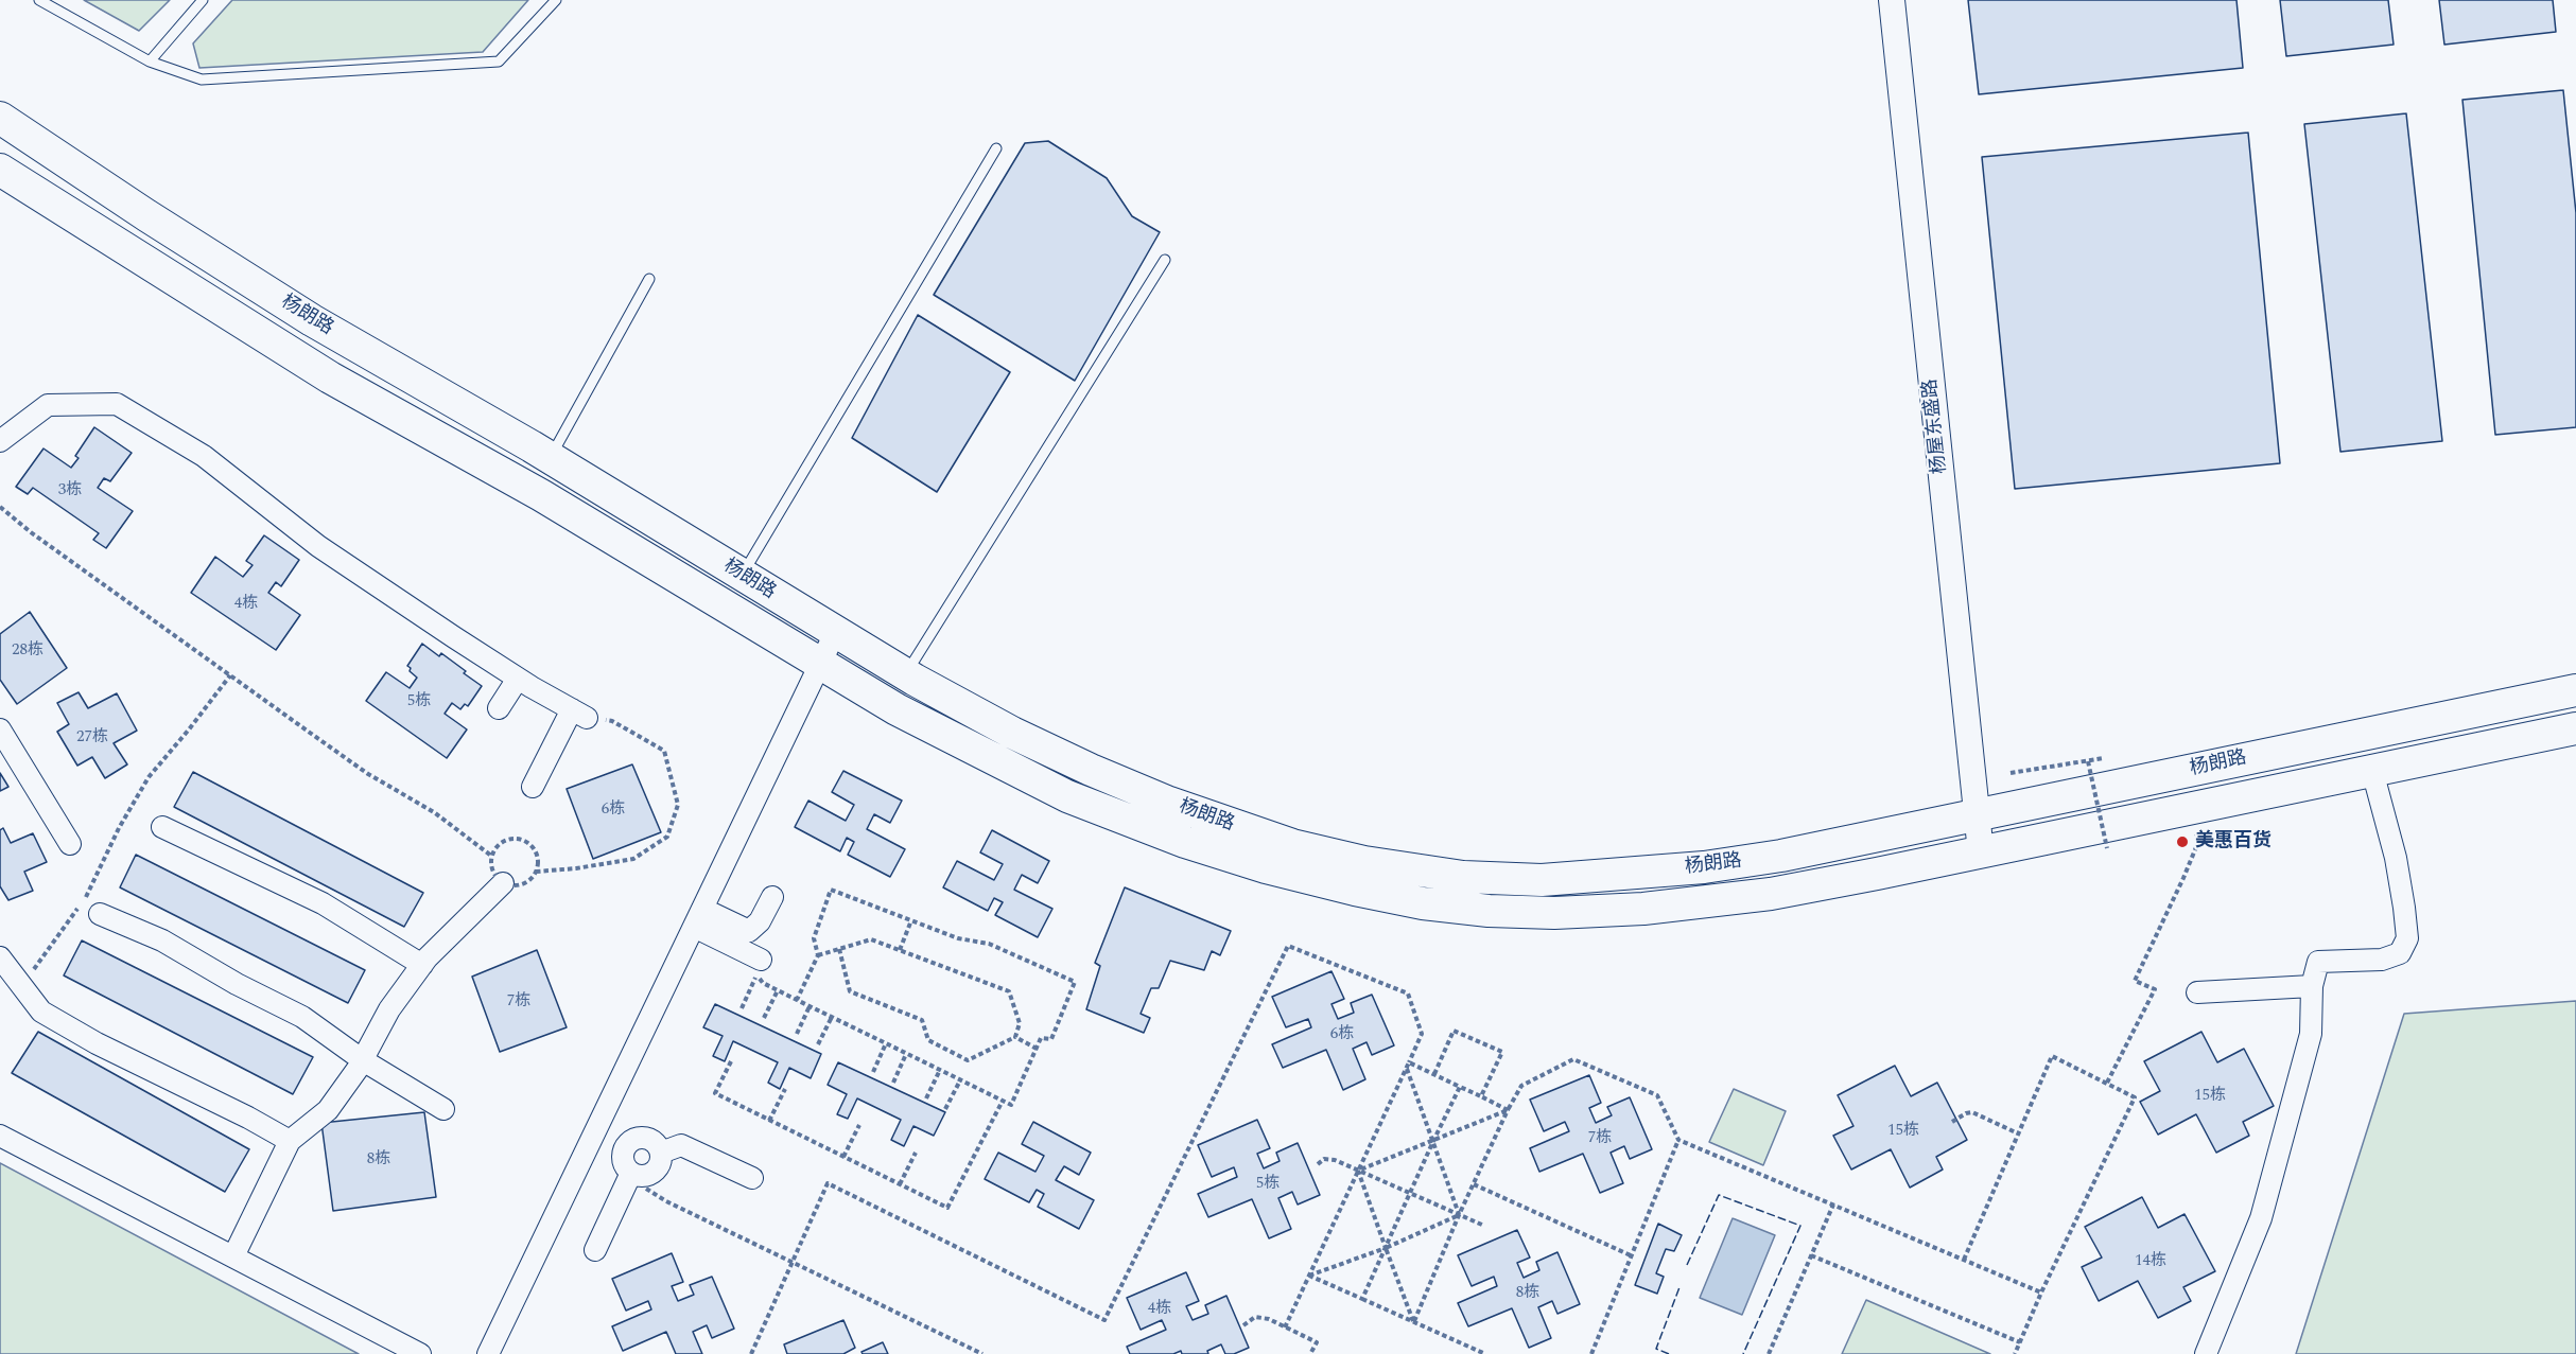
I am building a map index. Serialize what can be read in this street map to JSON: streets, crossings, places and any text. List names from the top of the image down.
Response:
{
  "streets": {
    "main road": ["杨朗路"],
    "street": ["杨屋东盛路"]
  },
  "crossings": [
    ["杨朗路", "杨屋东盛路"]
  ],
  "places": ["美惠百货"],
  "house_numbers": [
    "3栋",
    "4栋",
    "28栋",
    "5栋",
    "27栋",
    "6栋",
    "7栋",
    "6栋",
    "15栋",
    "15栋",
    "7栋",
    "8栋",
    "5栋",
    "14栋",
    "8栋",
    "4栋"
  ]
}
